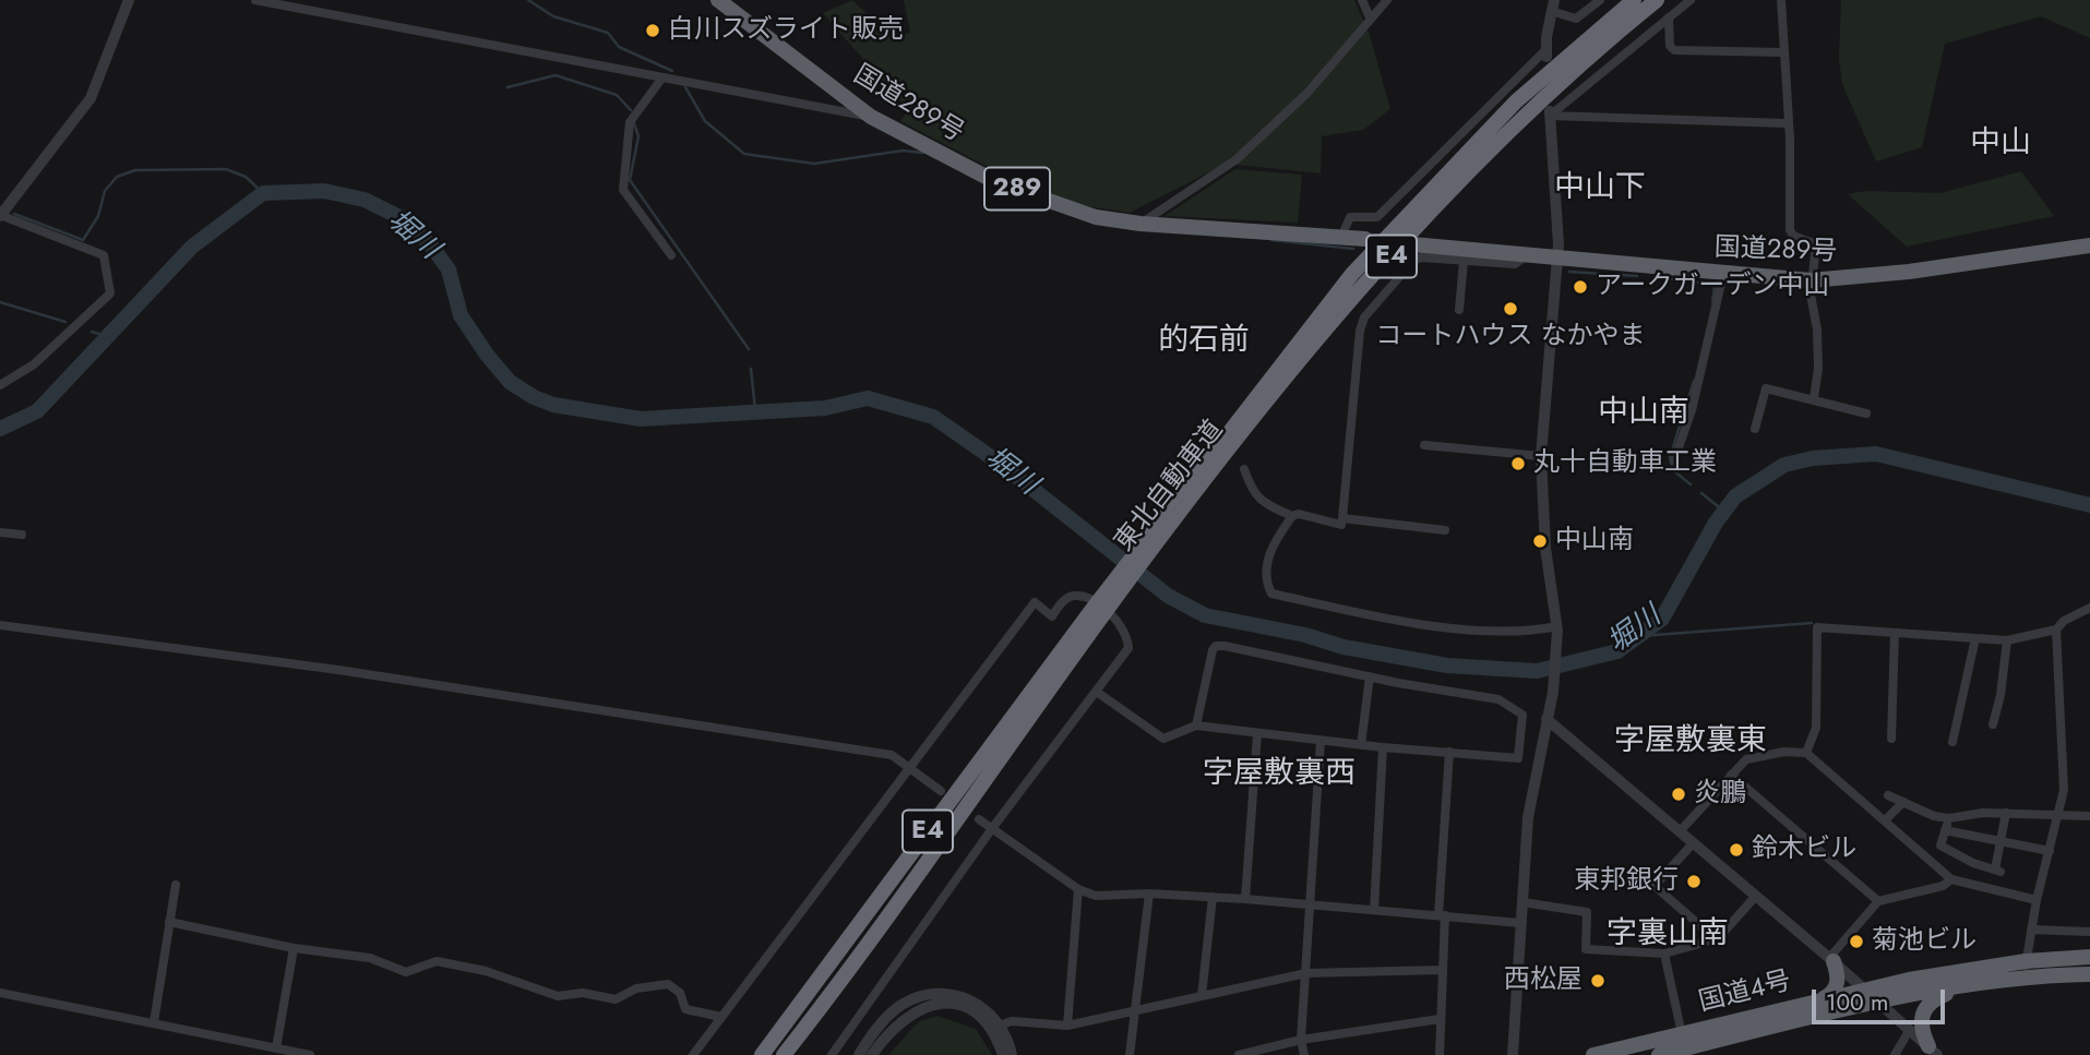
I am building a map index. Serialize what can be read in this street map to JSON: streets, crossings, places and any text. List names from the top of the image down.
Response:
{
  "streets": {
    "highway": [
      "国道289号",
      "289",
      "E4",
      "東北自動車道",
      "国道4号"
    ]
  },
  "districts": [
    "中山",
    "中山下",
    "的石前",
    "中山南",
    "字屋敷裏東",
    "字屋敷裏西",
    "字裏山南"
  ],
  "water": ["堀川"],
  "places": [
    "白川スズライト販売",
    "アークガーデン中山",
    "コートハウス なかやま",
    "丸十自動車工業",
    "中山南",
    "炎鵬",
    "鈴木ビル",
    "東邦銀行",
    "菊池ビル",
    "西松屋"
  ],
  "scale_bar": "100 m"
}
